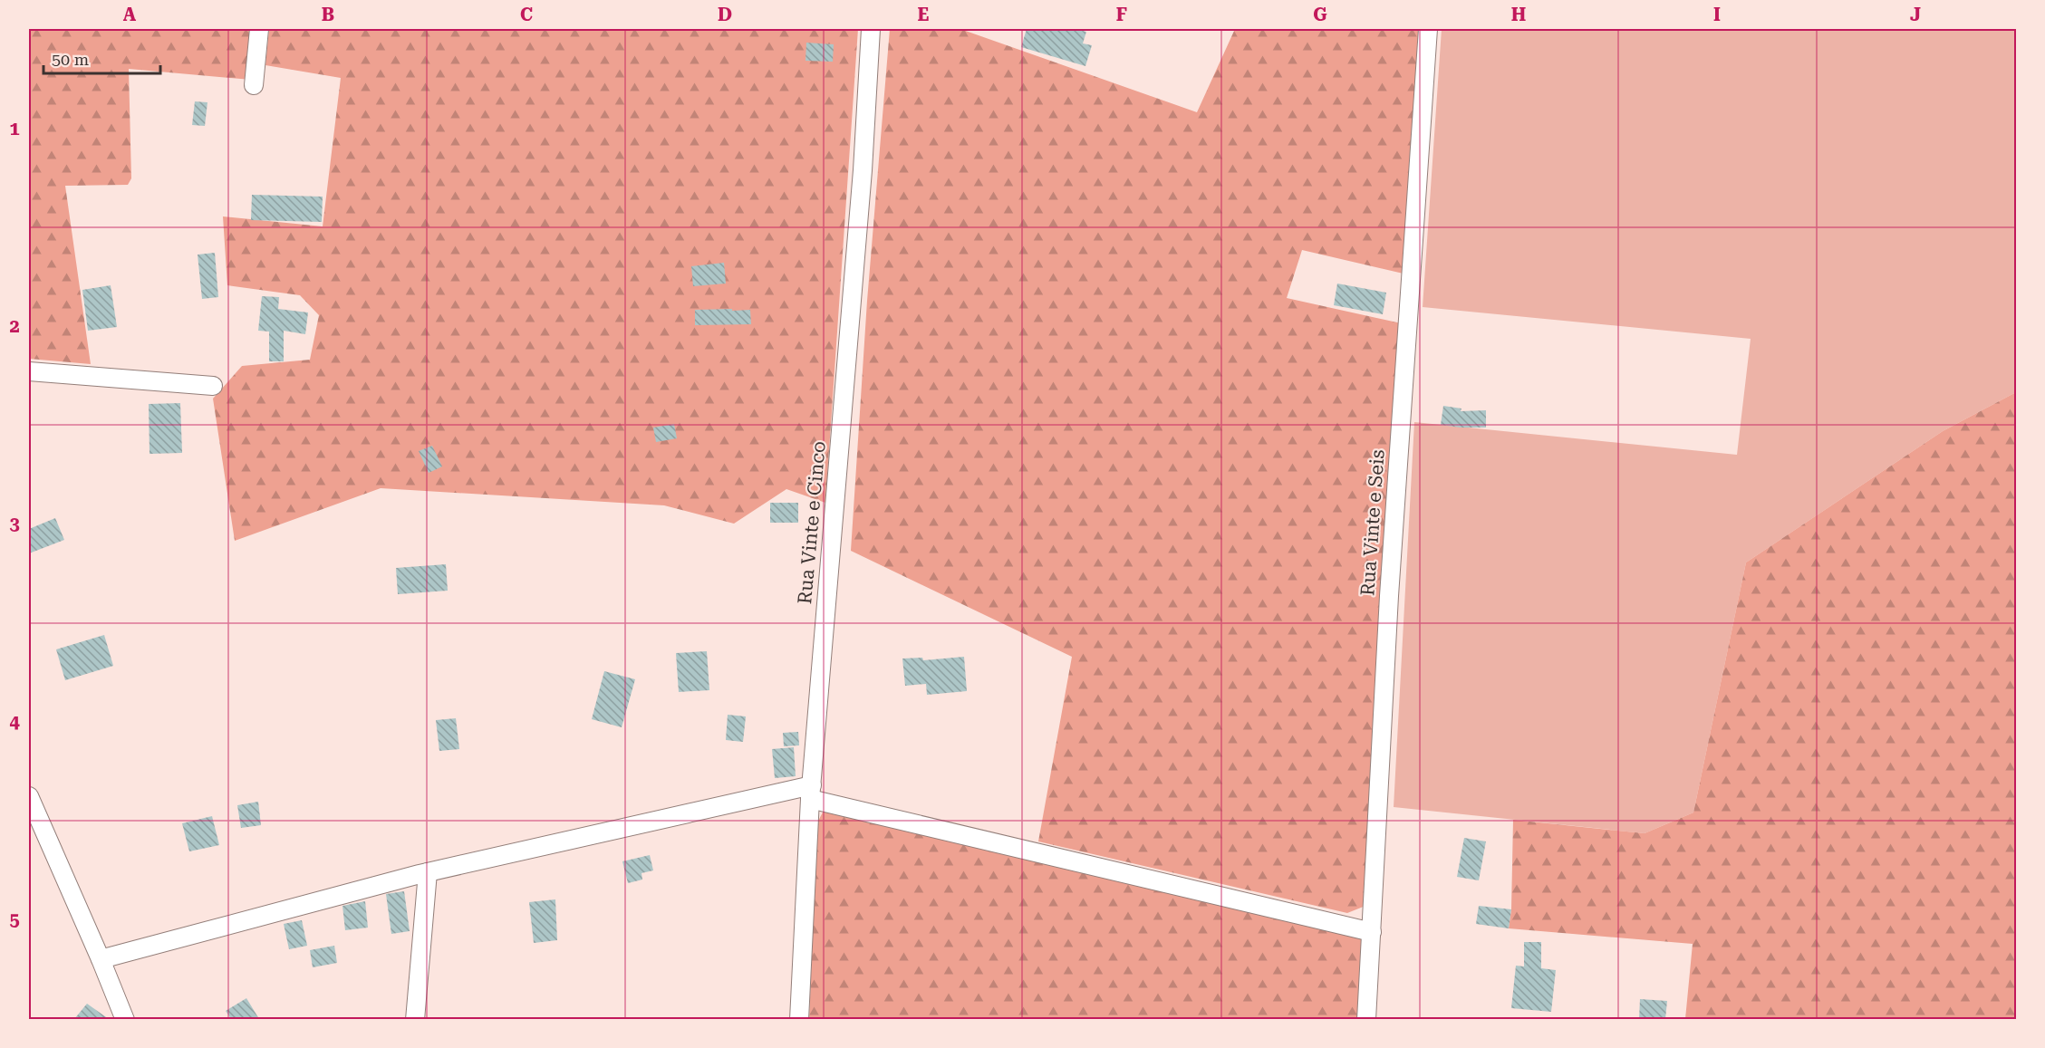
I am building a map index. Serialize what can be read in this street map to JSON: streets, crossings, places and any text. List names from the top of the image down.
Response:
{
  "streets": {
    "street": ["Rua Vinte e Cinco", "Rua Vinte e Seis"]
  },
  "scale_bar": "50 m",
  "grid": {
    "columns": [
      "A",
      "B",
      "C",
      "D",
      "E",
      "F",
      "G",
      "H",
      "I",
      "J"
    ],
    "rows": [
      "1",
      "2",
      "3",
      "4",
      "5"
    ]
  }
}
